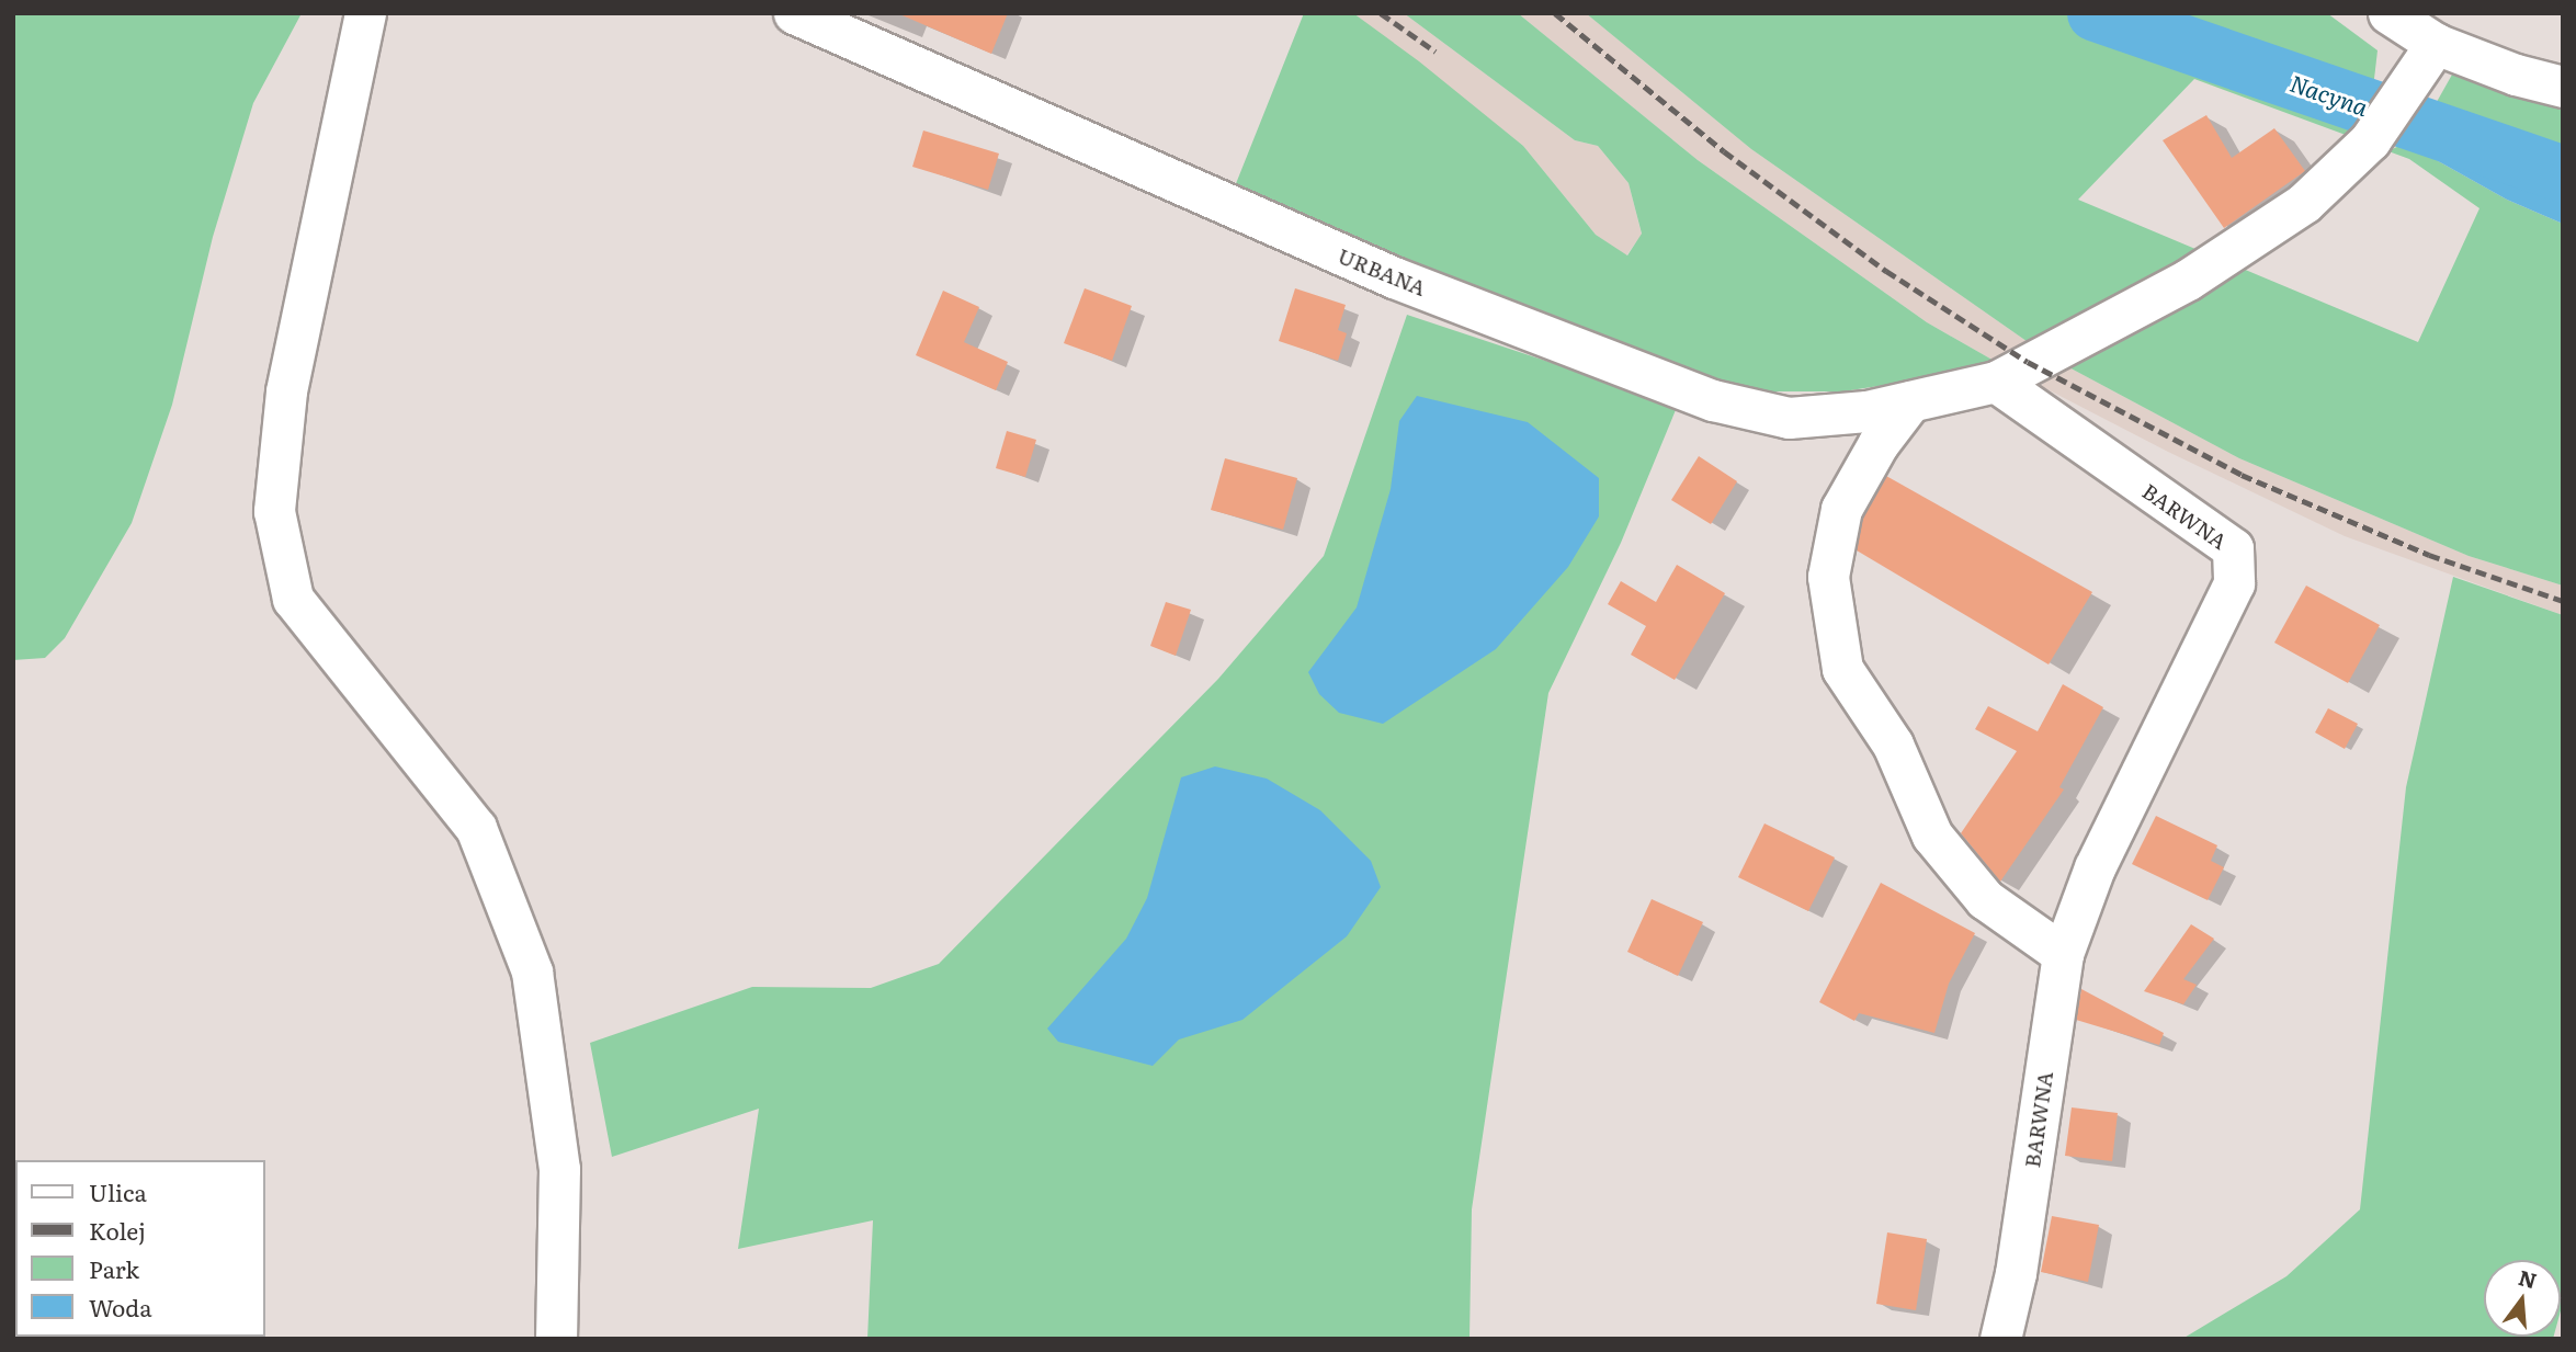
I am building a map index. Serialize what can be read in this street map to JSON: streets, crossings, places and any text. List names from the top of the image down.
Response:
{
  "streets": {
    "street": ["URBANA", "BARWNA"]
  },
  "crossings": [
    ["URBANA", "BARWNA"]
  ],
  "water": ["Nacyna"],
  "legend": [
    "Ulica",
    "Kolej",
    "Park",
    "Woda"
  ],
  "north": "top"
}
